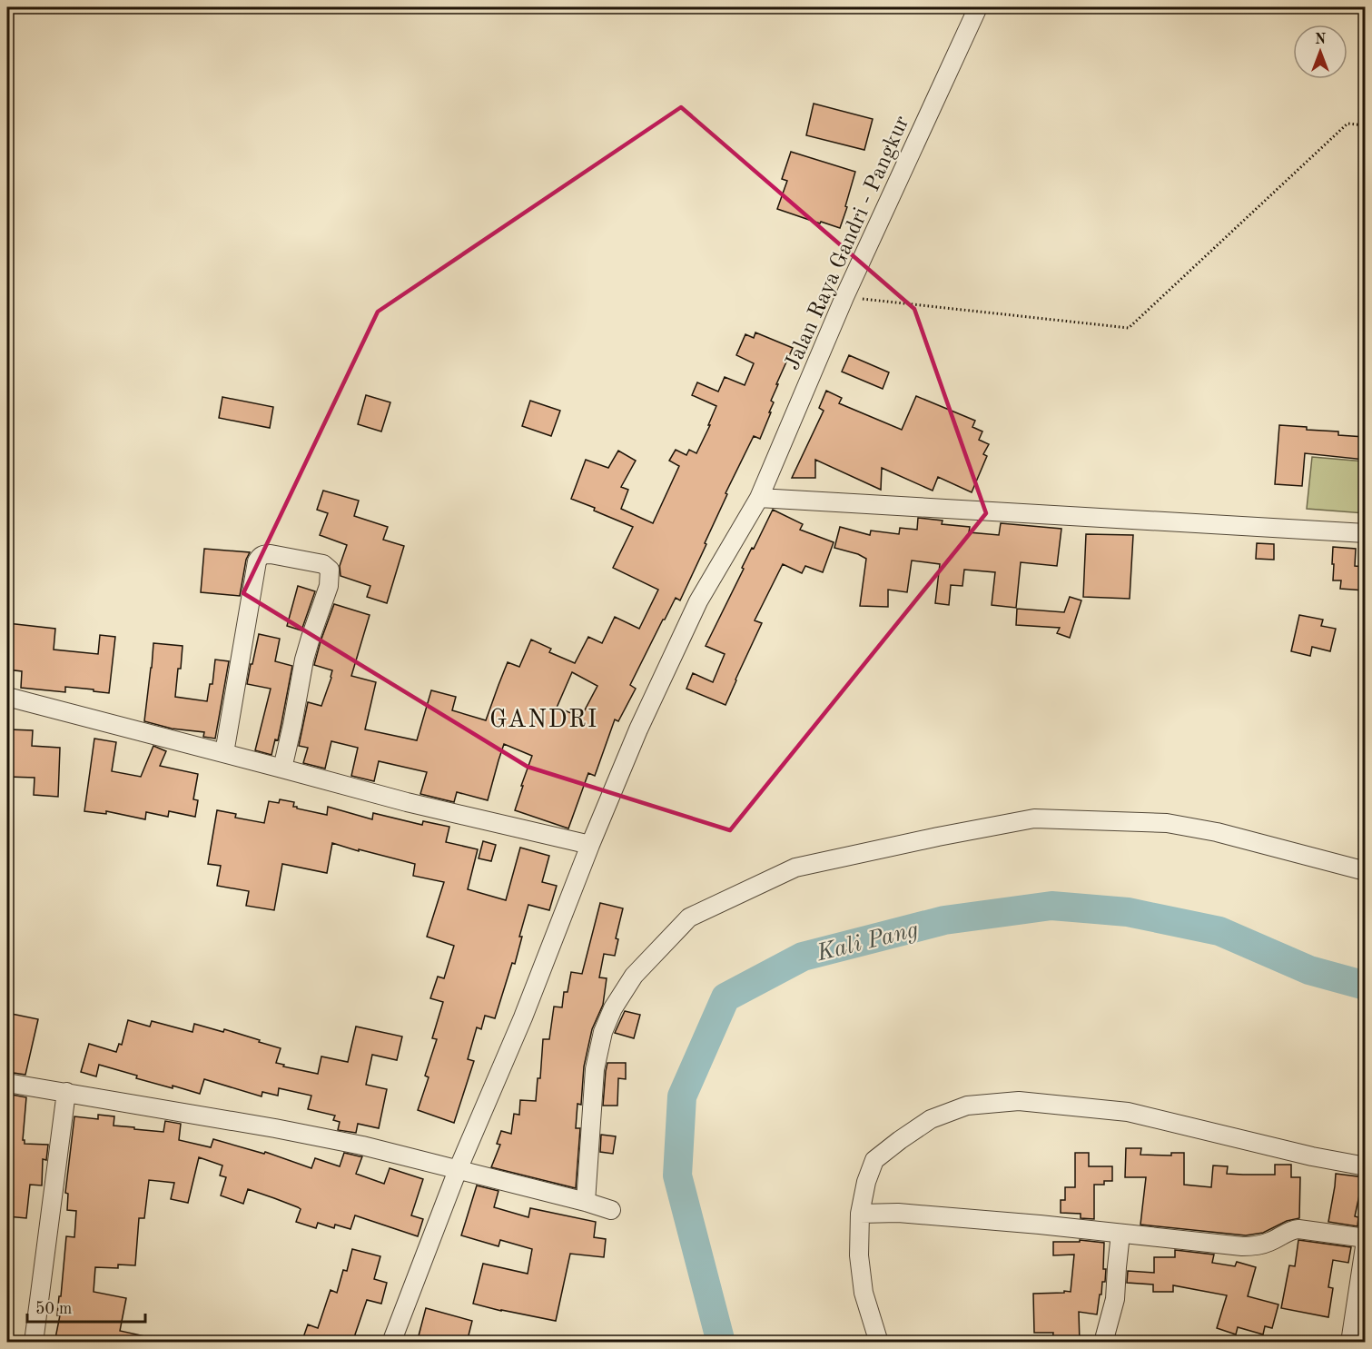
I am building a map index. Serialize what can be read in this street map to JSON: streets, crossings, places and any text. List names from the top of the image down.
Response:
{
  "streets": {
    "street": ["Jalan Raya Gandri - Pangkur"]
  },
  "districts": ["GANDRI"],
  "water": ["Kali Pang"],
  "scale_bar": "50 m",
  "north": "top"
}
